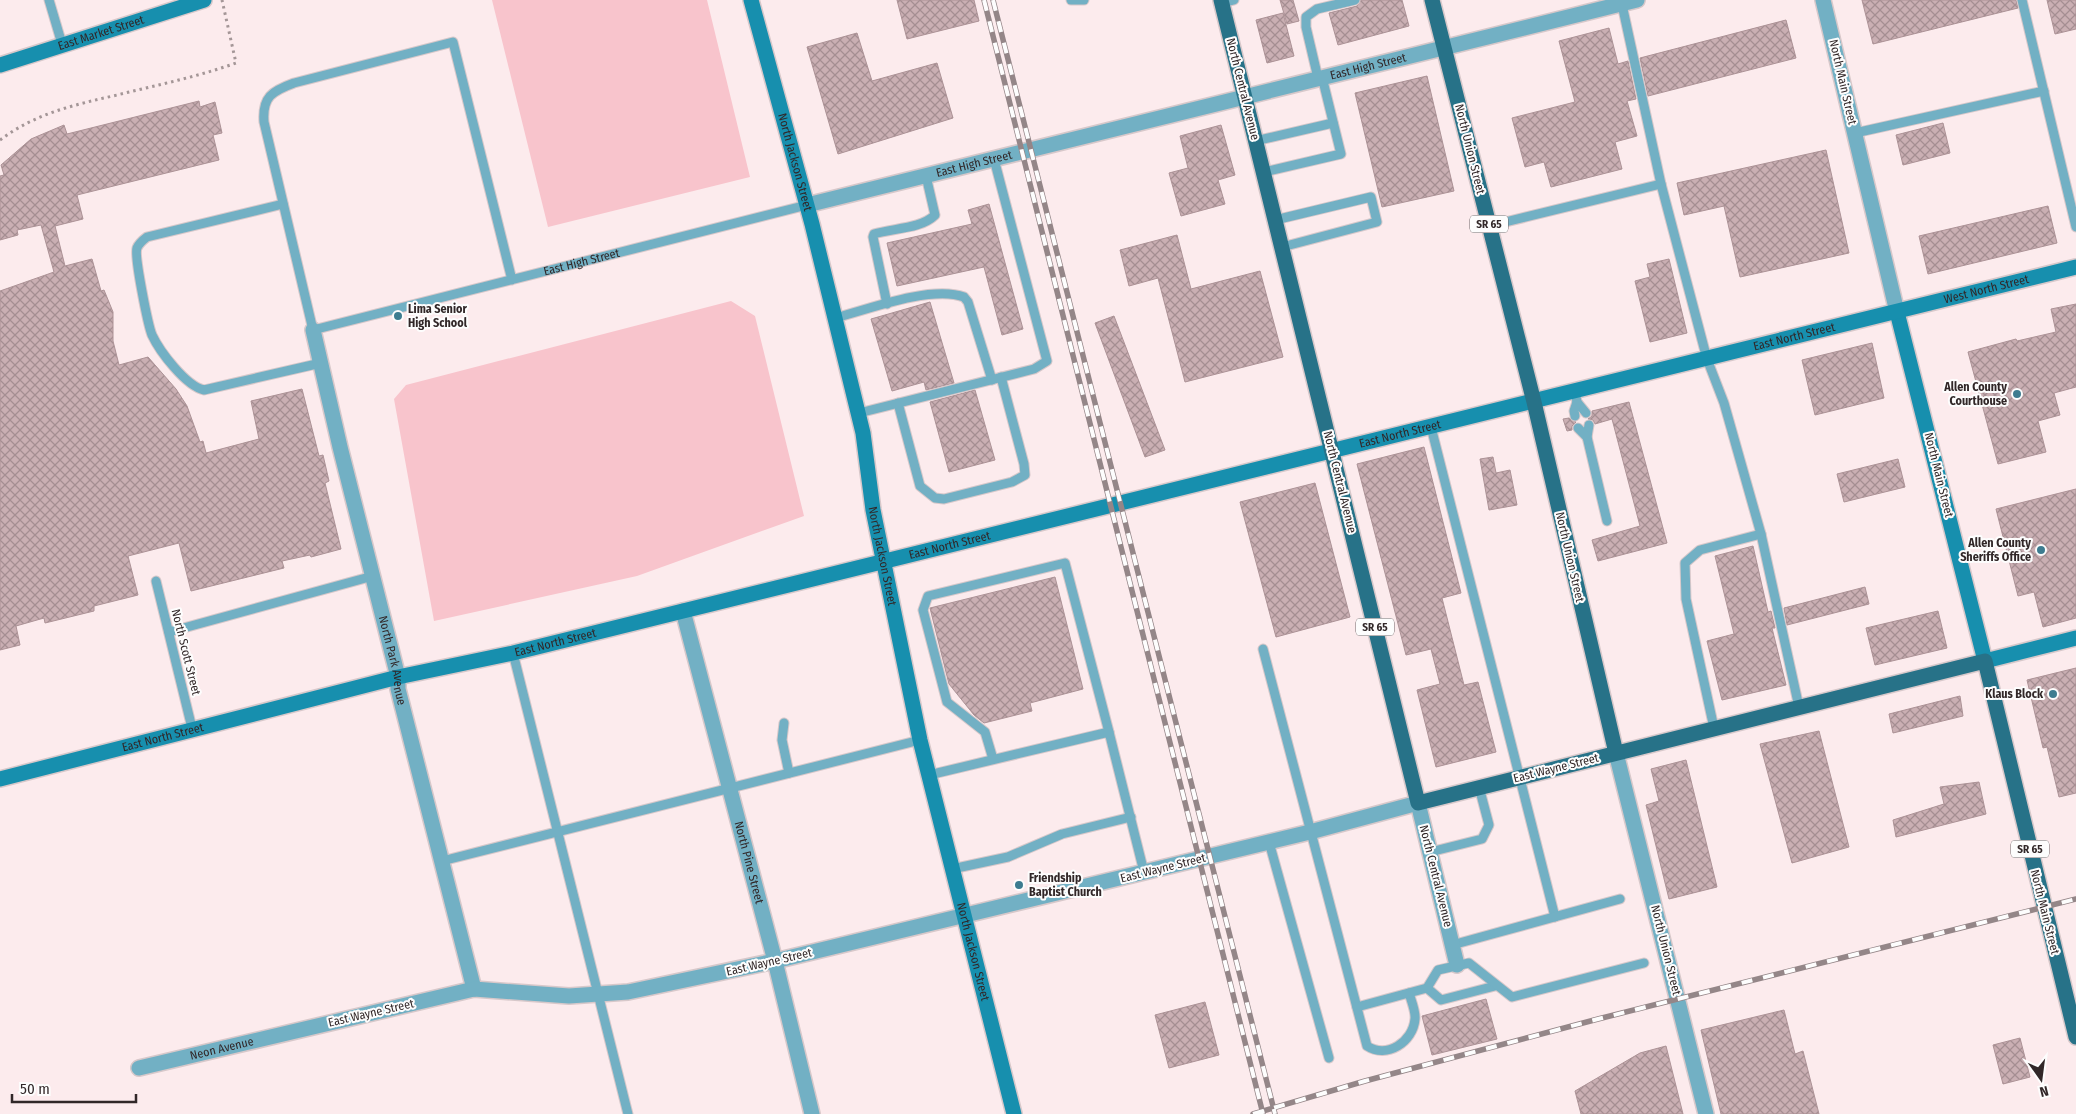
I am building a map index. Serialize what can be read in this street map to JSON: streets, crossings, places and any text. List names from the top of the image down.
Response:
{
  "streets": {
    "main road": [
      "North Main Street",
      "North Central Avenue",
      "North Union Street",
      "SR 65",
      "East Wayne Street"
    ],
    "street": [
      "East Market Street",
      "East High Street",
      "North Jackson Street",
      "West North Street",
      "East North Street",
      "North Park Avenue",
      "North Pine Street",
      "Neon Avenue"
    ],
    "lane": ["North Scott Street"]
  },
  "crossings": [
    ["East High Street", "North Central Avenue"],
    ["East High Street", "North Union Street"],
    ["East High Street", "North Jackson Street"],
    ["East High Street", "North Park Avenue"],
    ["North Main Street", "West North Street"],
    ["North Main Street", "East North Street"],
    ["North Main Street", "East Wayne Street"],
    ["North Central Avenue", "East North Street"],
    ["North Central Avenue", "East Wayne Street"],
    ["North Union Street", "East North Street"],
    ["North Union Street", "East Wayne Street"],
    ["North Jackson Street", "East North Street"],
    ["North Jackson Street", "East Wayne Street"],
    ["West North Street", "East North Street"],
    ["East North Street", "North Scott Street"],
    ["East North Street", "North Park Avenue"],
    ["East North Street", "North Pine Street"],
    ["North Park Avenue", "East Wayne Street"],
    ["East Wayne Street", "North Pine Street"],
    ["East Wayne Street", "Neon Avenue"]
  ],
  "places": [
    "Lima Senior High School",
    "Allen County Courthouse",
    "Allen County Sheriffs Office",
    "Klaus Block",
    "Friendship Baptist Church"
  ],
  "scale_bar": "50 m",
  "north": "bottom"
}
